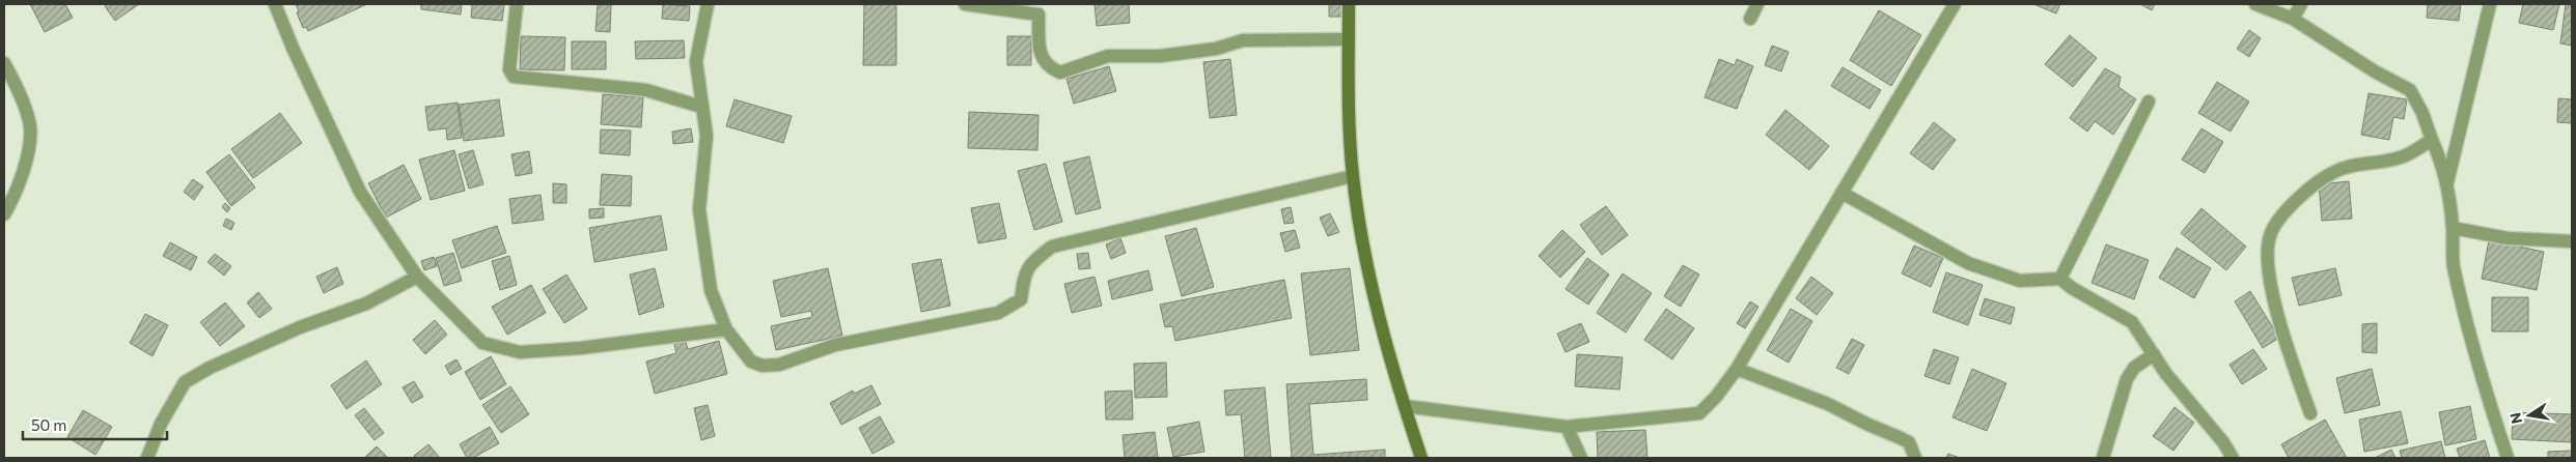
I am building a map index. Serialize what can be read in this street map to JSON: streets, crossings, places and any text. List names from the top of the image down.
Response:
{
  "scale_bar": "50 m",
  "north": "left"
}
